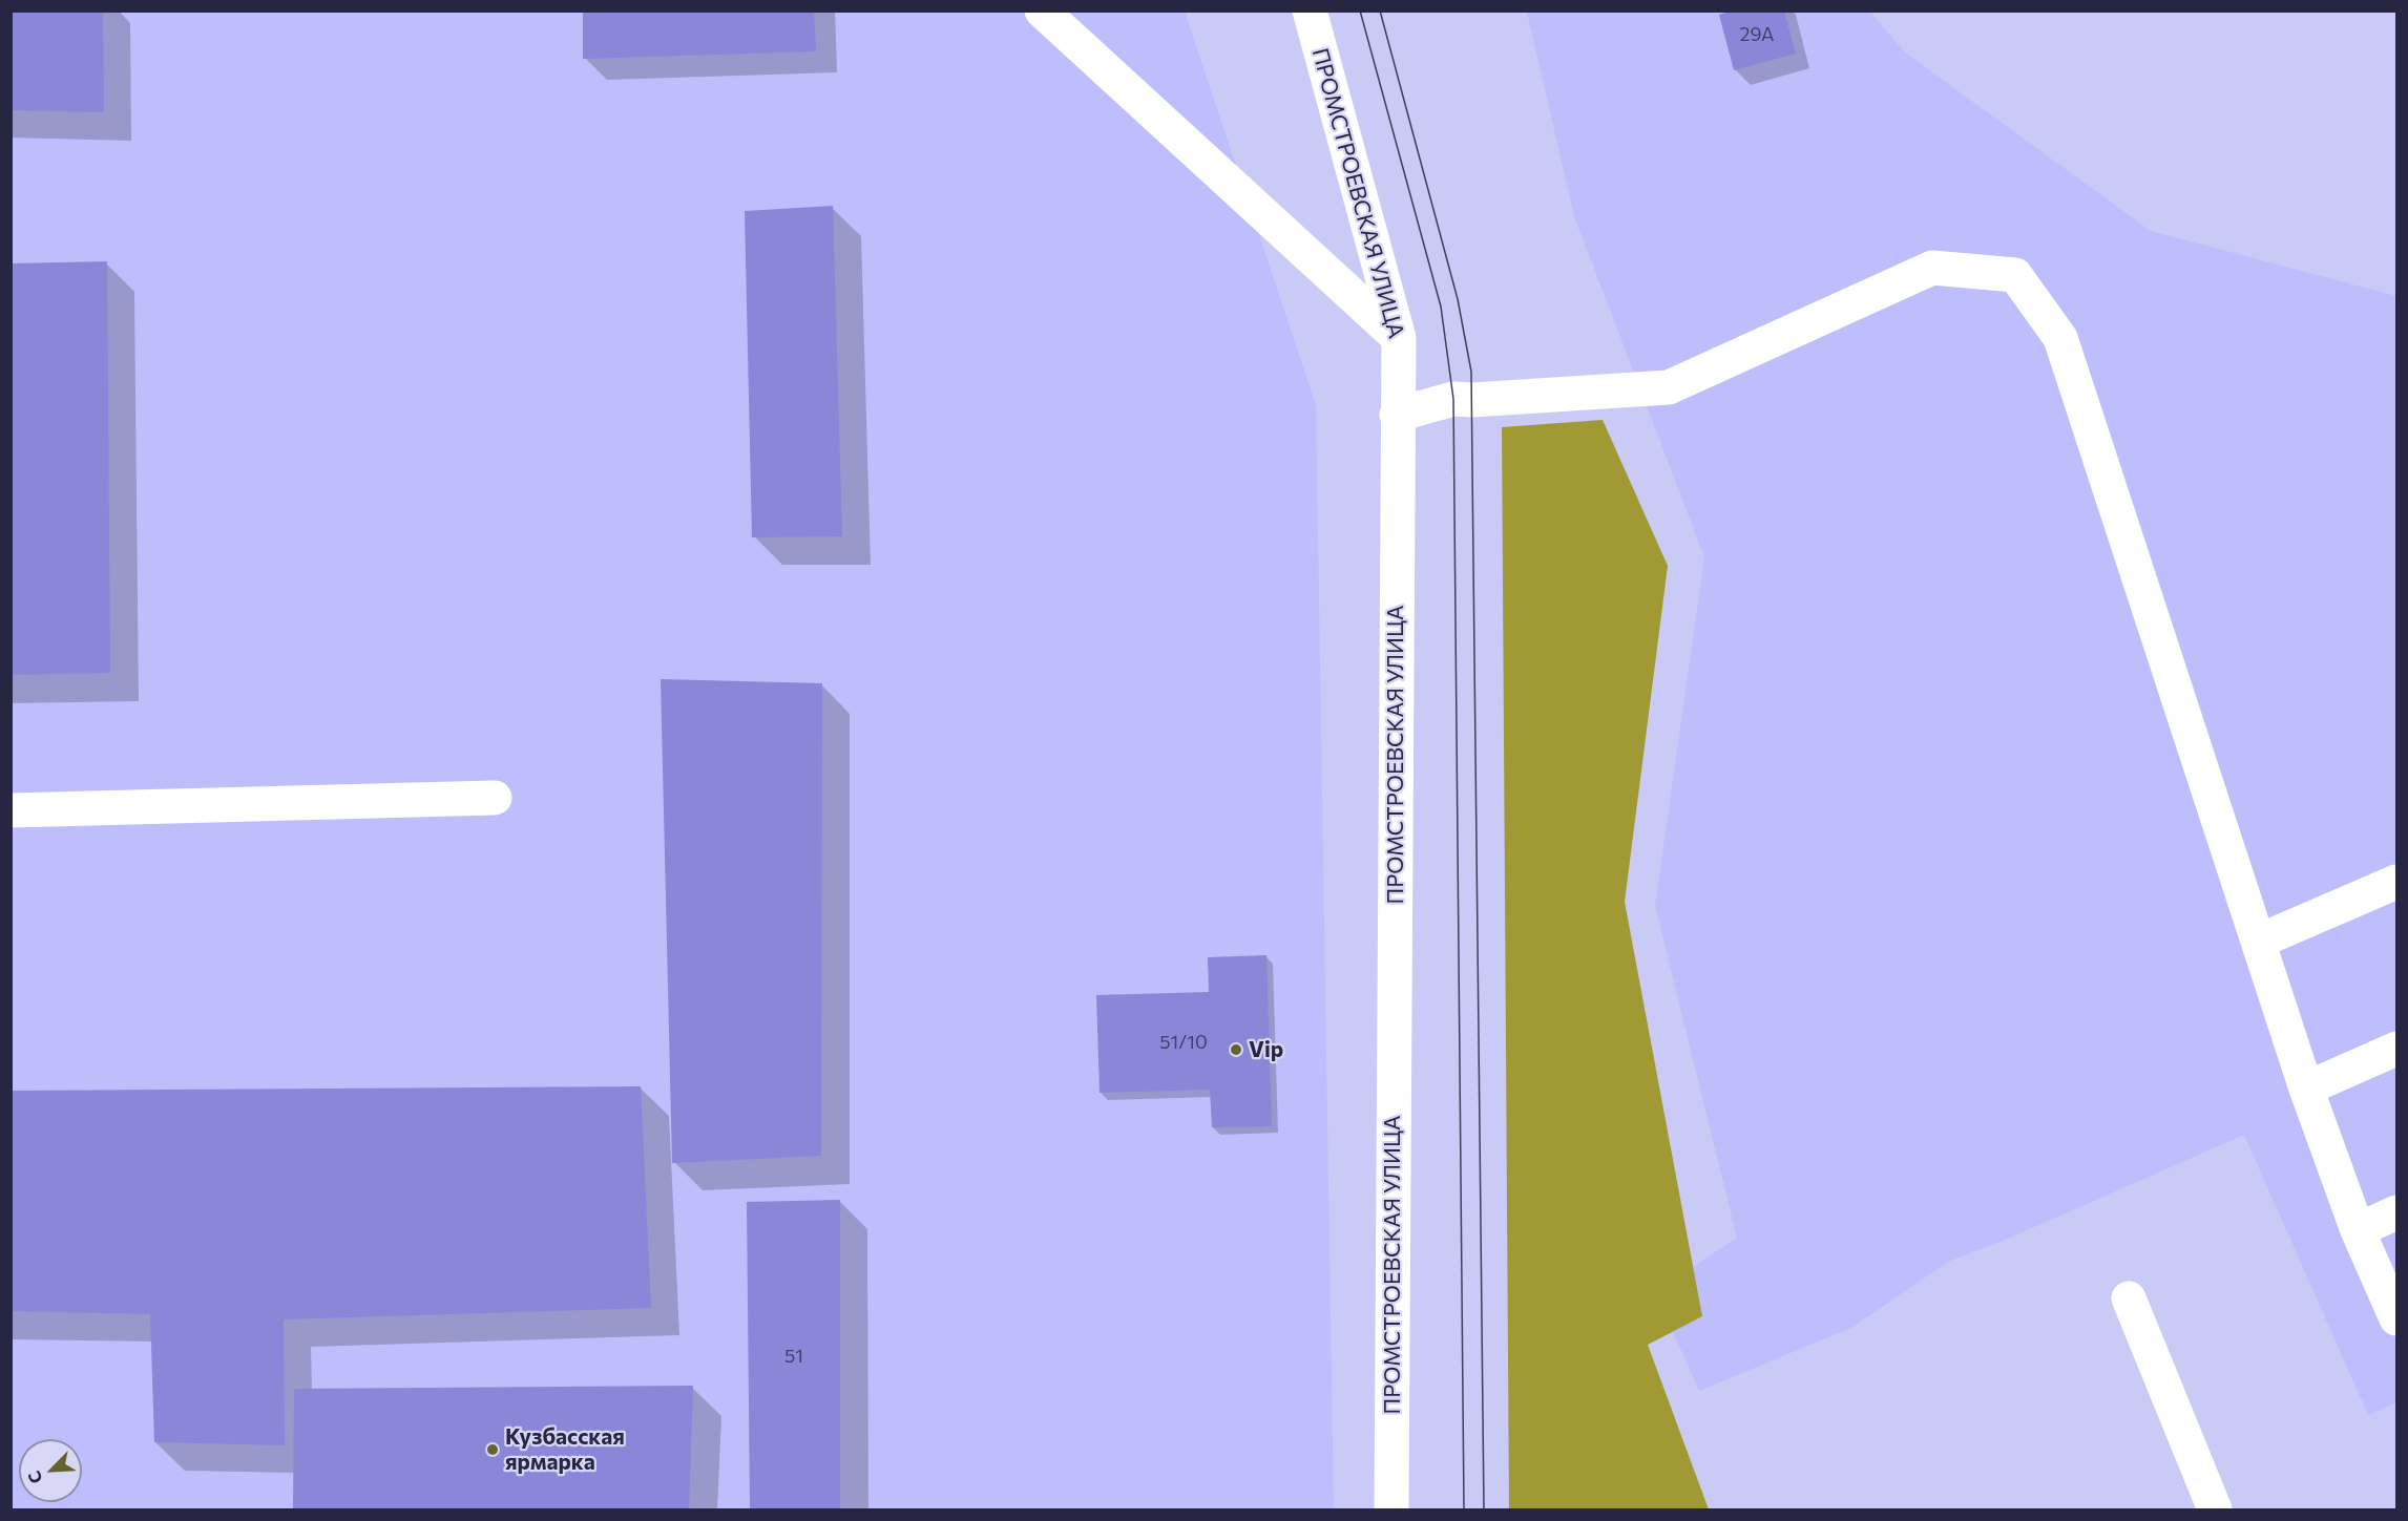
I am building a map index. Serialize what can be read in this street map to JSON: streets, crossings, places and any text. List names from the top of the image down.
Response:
{
  "streets": {
    "street": ["ПРОМСТРОЕВСКАЯ УЛИЦА"]
  },
  "places": ["Vip", "Кузбасская ярмарка"],
  "house_numbers": ["29А", "51/10", "51"],
  "north": "bottom left"
}
